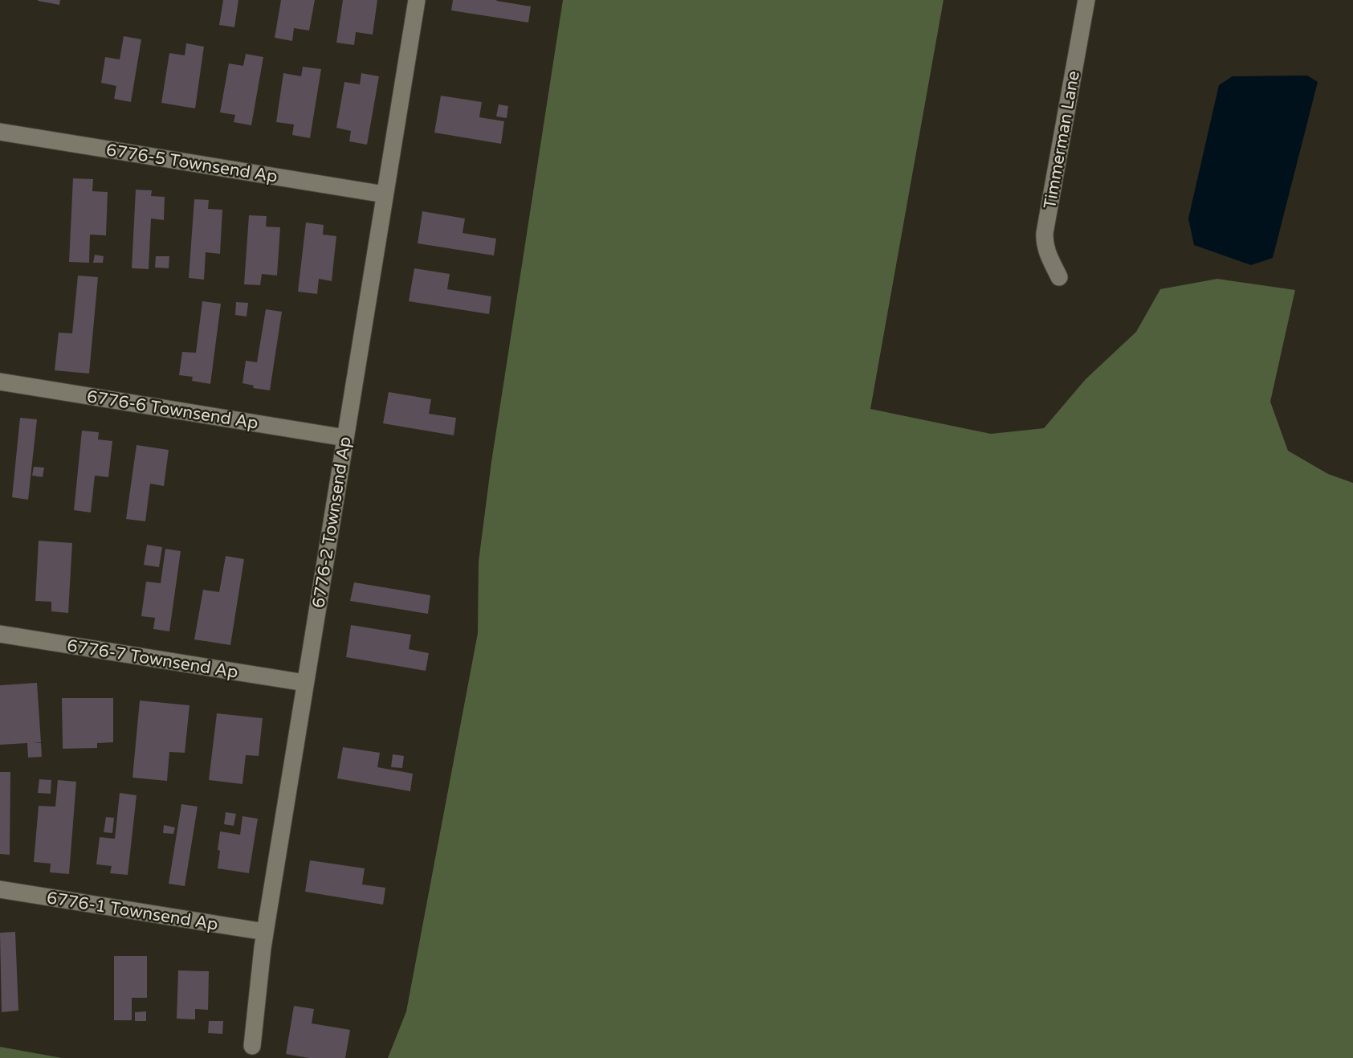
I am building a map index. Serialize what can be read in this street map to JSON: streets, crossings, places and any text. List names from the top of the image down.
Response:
{
  "streets": {
    "street": [
      "Timmerman Lane",
      "6776-5 Townsend Ap",
      "6776-6 Townsend Ap",
      "6776-2 Townsend Ap",
      "6776-7 Townsend Ap",
      "6776-1 Townsend Ap"
    ]
  },
  "crossings": [
    ["6776-5 Townsend Ap", "6776-2 Townsend Ap"],
    ["6776-6 Townsend Ap", "6776-2 Townsend Ap"],
    ["6776-2 Townsend Ap", "6776-7 Townsend Ap"],
    ["6776-2 Townsend Ap", "6776-1 Townsend Ap"]
  ]
}
